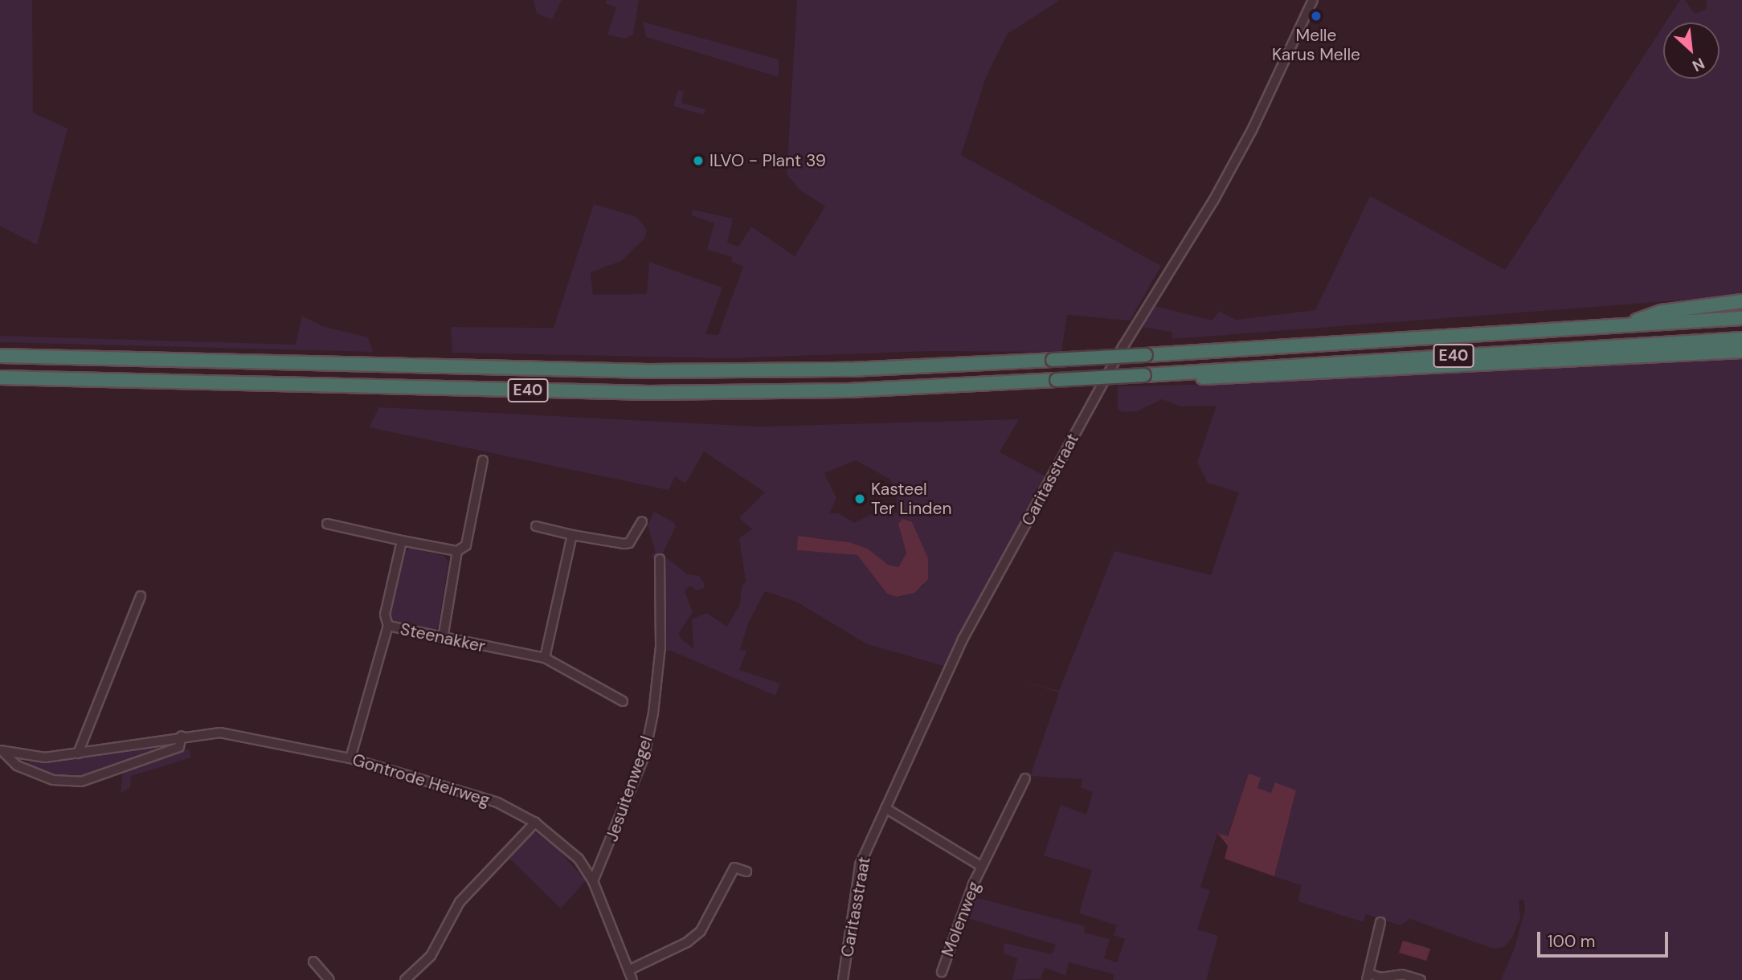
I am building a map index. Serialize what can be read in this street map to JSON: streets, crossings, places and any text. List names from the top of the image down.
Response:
{
  "streets": {
    "highway": ["E40"],
    "street": [
      "Caritasstraat",
      "Steenakker",
      "Gontrode Heirweg",
      "Jesuitenwegel",
      "Molenweg"
    ]
  },
  "crossings": [
    ["Caritasstraat", "Molenweg"],
    ["Steenakker", "Gontrode Heirweg"],
    ["Gontrode Heirweg", "Jesuitenwegel"]
  ],
  "places": ["Melle Karus Melle", "ILVO - Plant 39", "Kasteel Ter Linden"],
  "scale_bar": "100 m",
  "north": "bottom right"
}
